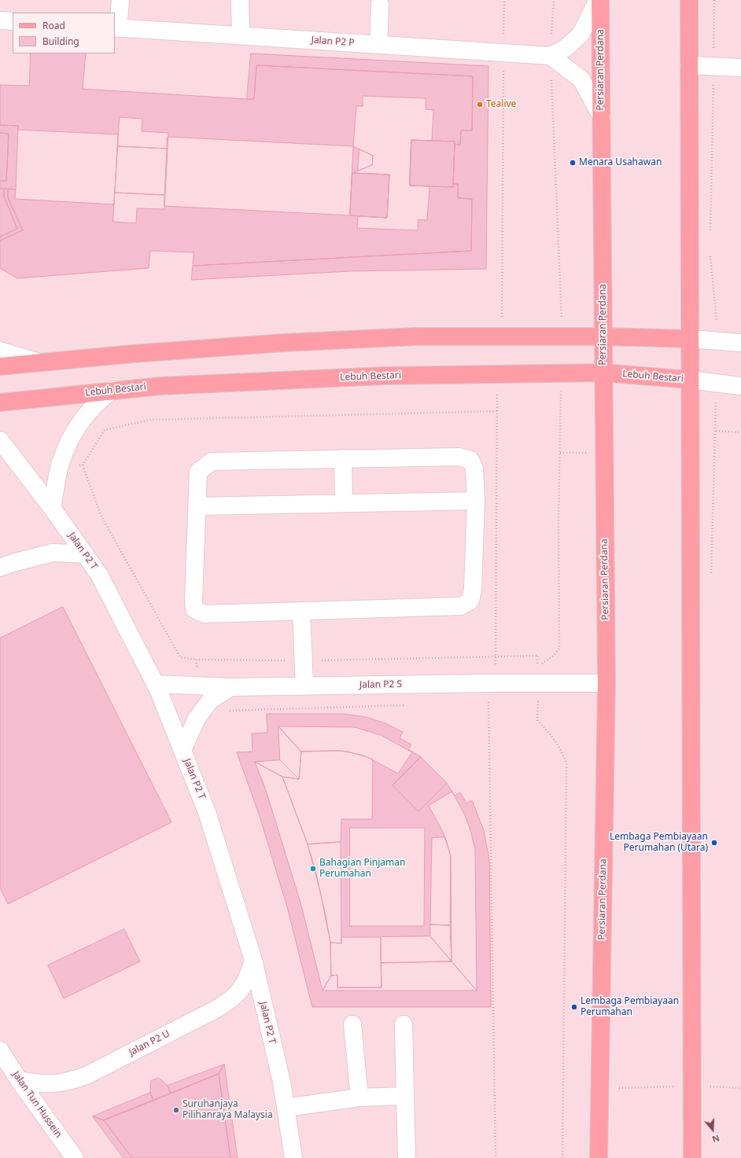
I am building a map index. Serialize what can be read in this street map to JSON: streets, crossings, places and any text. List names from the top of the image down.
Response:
{
  "streets": {
    "main road": ["Persiaran Perdana", "Lebuh Bestari"],
    "street": [
      "Jalan P2 P",
      "Jalan P2 T",
      "Jalan P2 S",
      "Jalan P2 U",
      "Jalan Tun Hussein"
    ]
  },
  "crossings": [
    ["Persiaran Perdana", "Lebuh Bestari"],
    ["Persiaran Perdana", "Jalan P2 S"],
    ["Jalan P2 T", "Jalan P2 S"],
    ["Jalan P2 T", "Jalan P2 U"],
    ["Jalan P2 U", "Jalan Tun Hussein"]
  ],
  "places": [
    "Tealive",
    "Menara Usahawan",
    "Lembaga Pembiayaan Perumahan (Utara)",
    "Bahagian Pinjaman Perumahan",
    "Lembaga Pembiayaan Perumahan",
    "Suruhanjaya Pilihanraya Malaysia"
  ],
  "legend": ["Road", "Building"],
  "north": "bottom"
}
